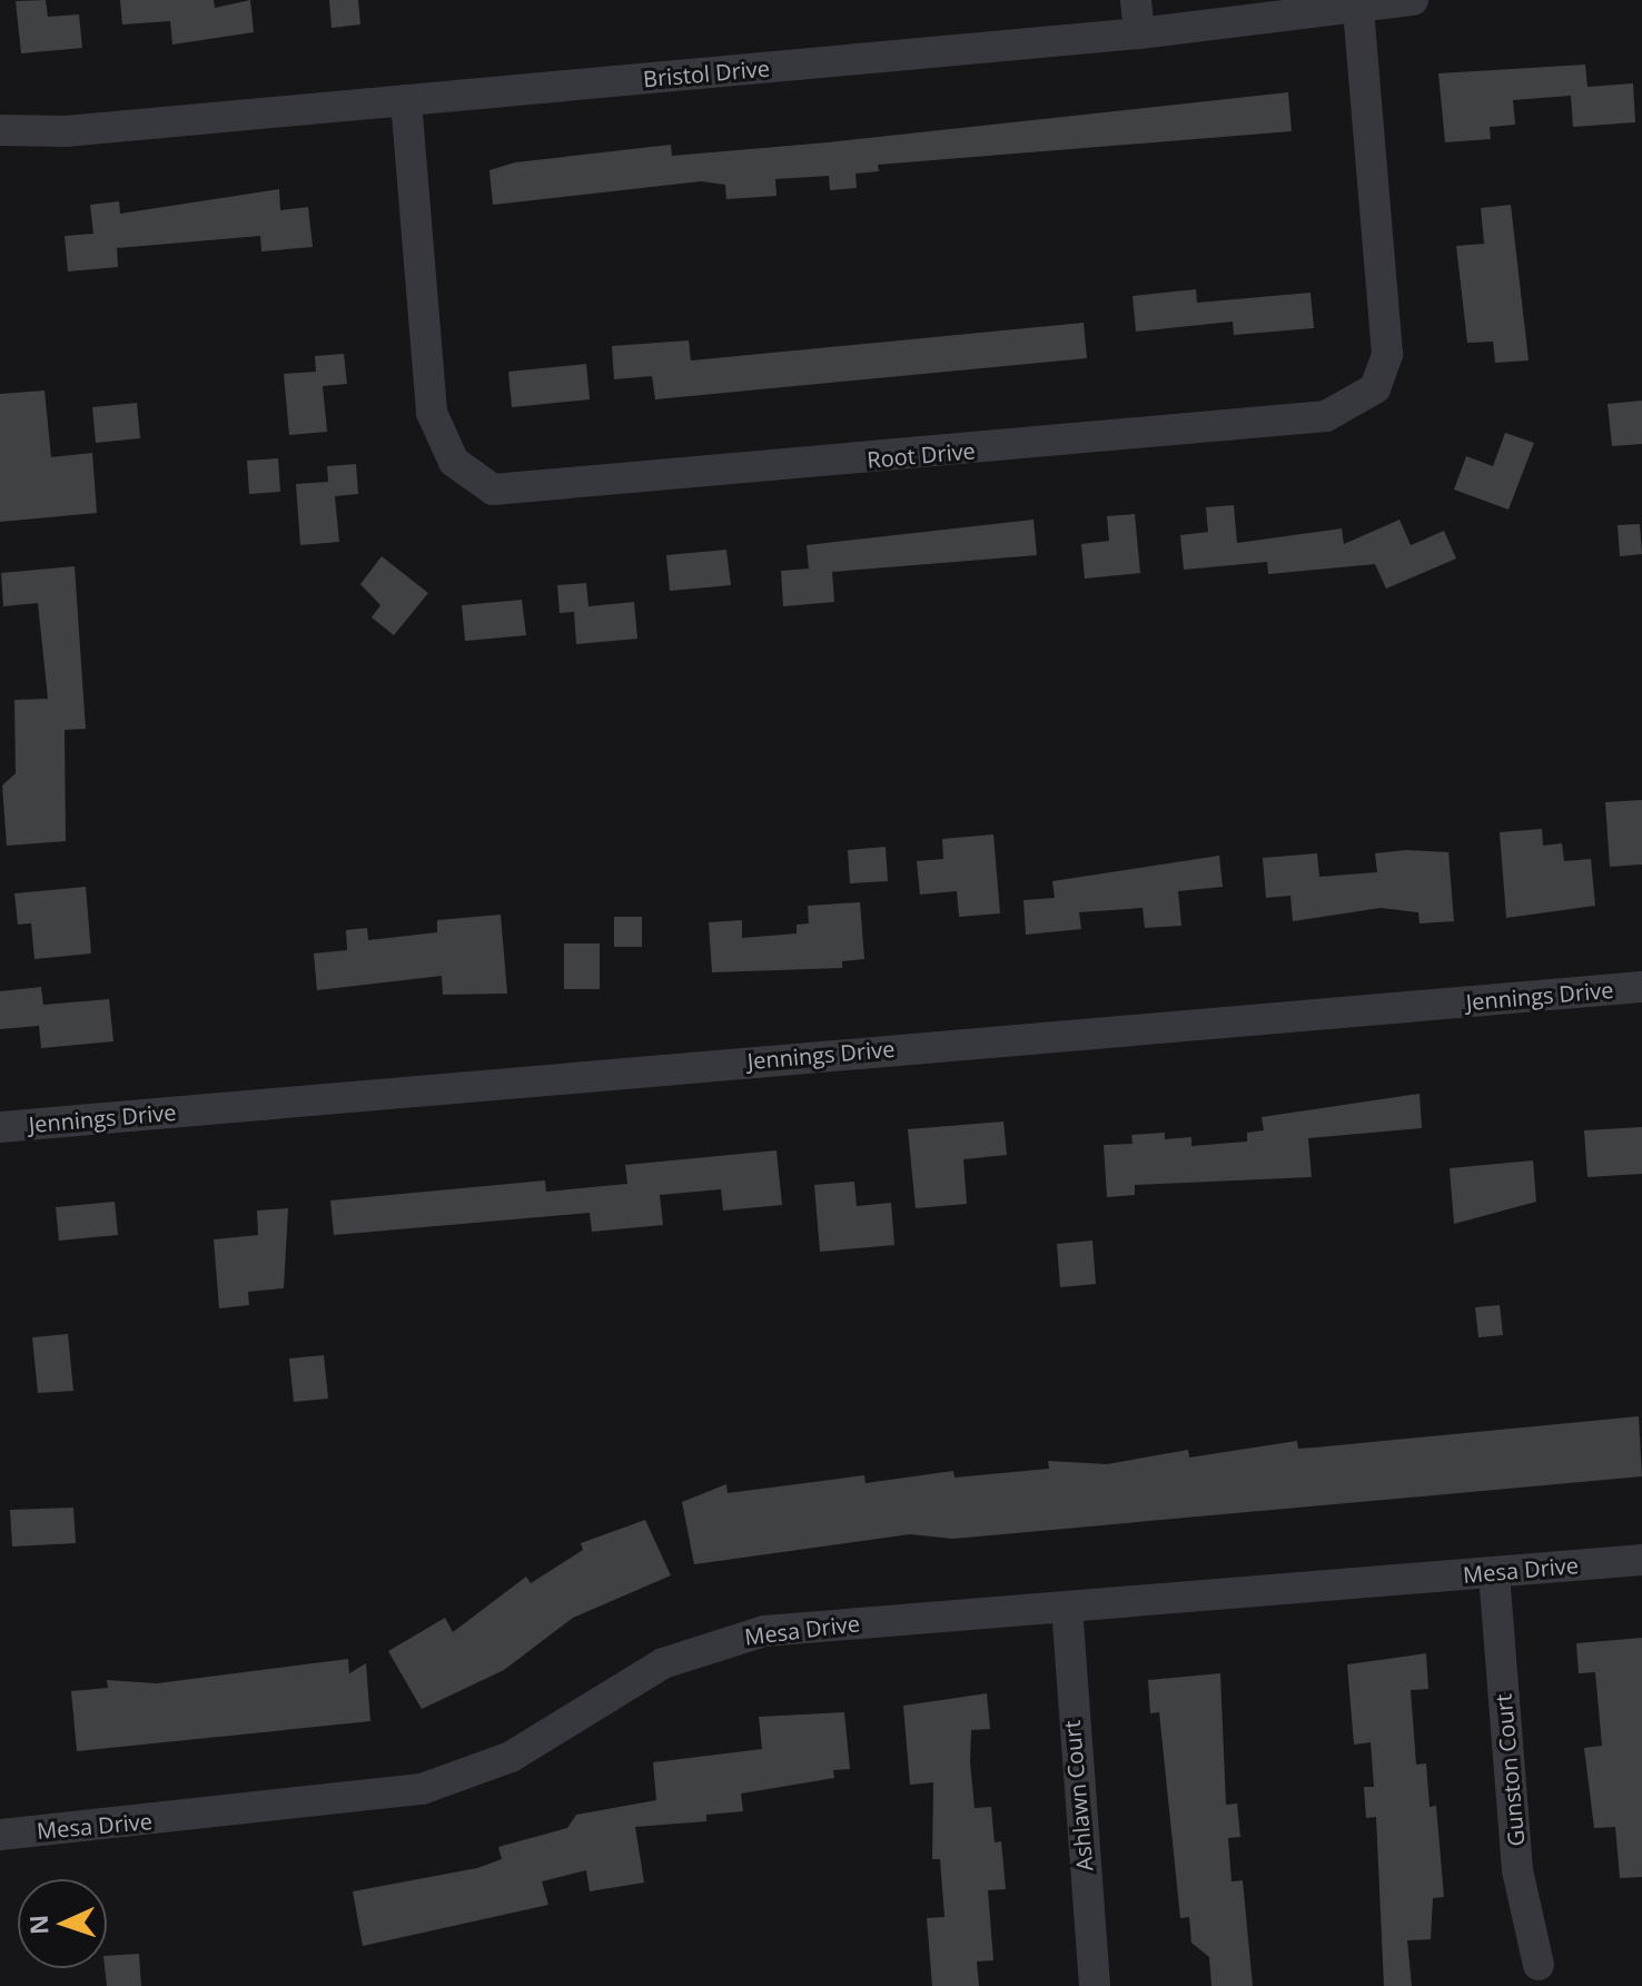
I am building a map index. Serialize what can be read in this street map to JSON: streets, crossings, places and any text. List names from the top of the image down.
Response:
{
  "streets": {
    "street": [
      "Bristol Drive",
      "Root Drive",
      "Jennings Drive",
      "Mesa Drive",
      "Gunston Court",
      "Ashlawn Court"
    ]
  },
  "crossings": [
    ["Bristol Drive", "Root Drive"],
    ["Mesa Drive", "Gunston Court"],
    ["Mesa Drive", "Ashlawn Court"]
  ],
  "north": "left"
}
